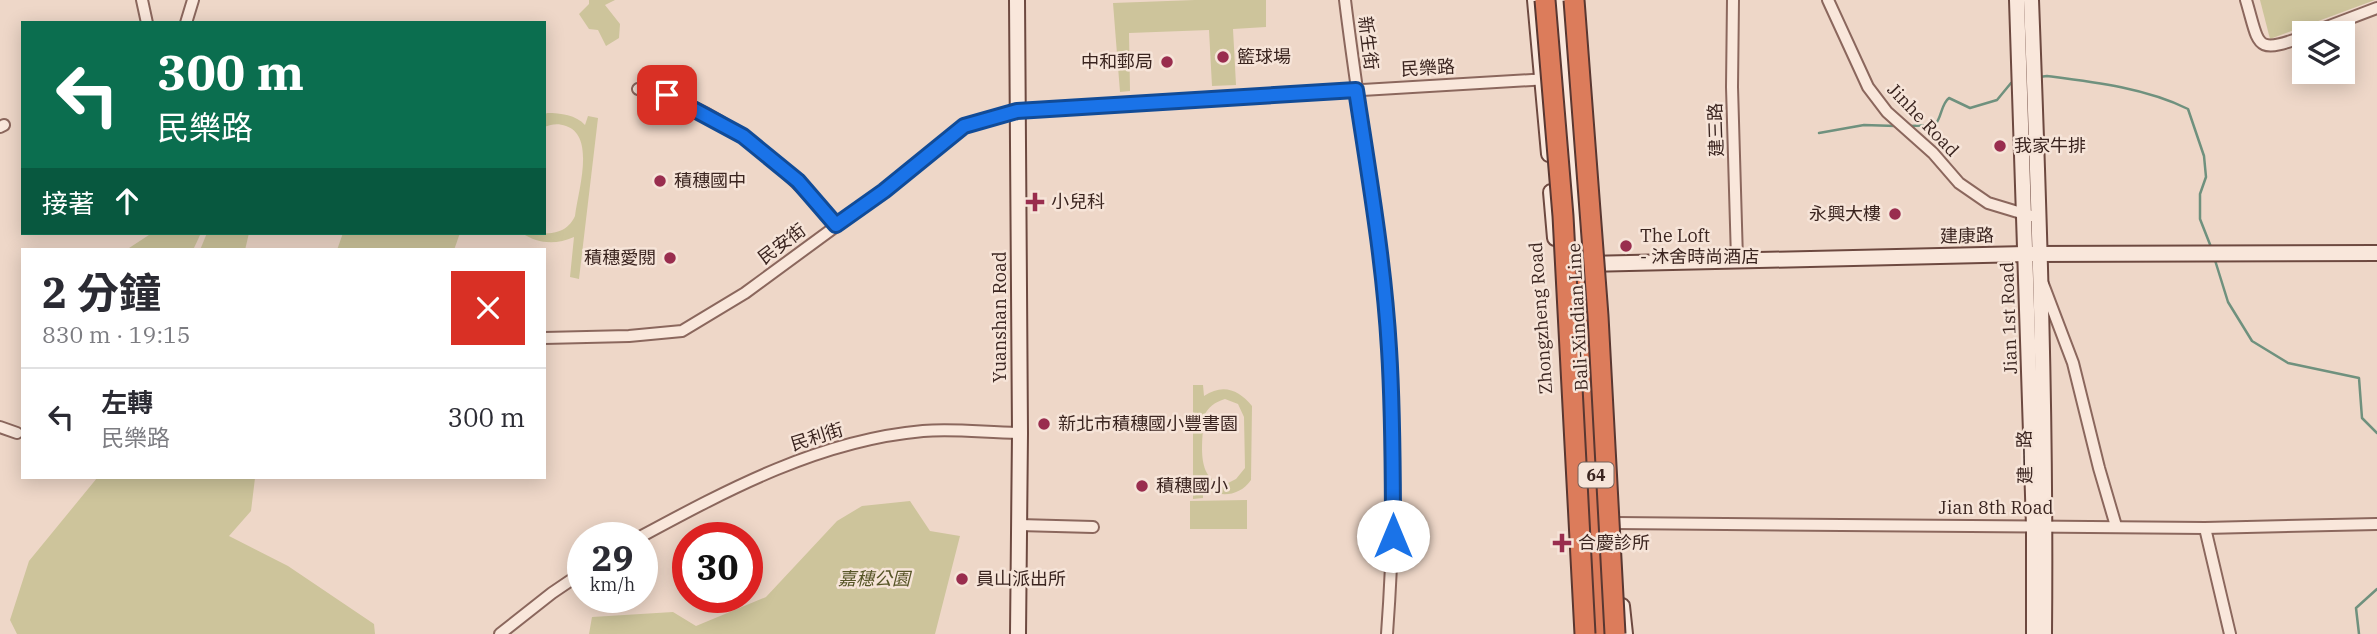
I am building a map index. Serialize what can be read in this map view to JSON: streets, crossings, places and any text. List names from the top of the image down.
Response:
{
  "streets": {
    "highway": ["Bali-Xindian Line", "64"],
    "street": [
      "新生街",
      "民樂路",
      "Jinhe Road",
      "建三路",
      "建康路",
      "民安街",
      "Yuanshan Road",
      "Zhongzheng Road",
      "Jian 1st Road",
      "民利街",
      "建一路",
      "Jian 8th Road"
    ]
  },
  "crossings": [
    ["新生街", "民樂路"],
    ["民樂路", "民安街"],
    ["民樂路", "Yuanshan Road"],
    ["民樂路", "Zhongzheng Road"],
    ["Jinhe Road", "Jian 1st Road"],
    ["建三路", "建康路"],
    ["建康路", "Zhongzheng Road"],
    ["建康路", "Jian 1st Road"],
    ["民安街", "Yuanshan Road"],
    ["Yuanshan Road", "民利街"],
    ["Jian 1st Road", "建一路"],
    ["Jian 1st Road", "Jian 8th Road"],
    ["建一路", "Jian 8th Road"]
  ],
  "parks": ["嘉穗公園"],
  "places": {
    "other": [
      "籃球場",
      "中和郵局",
      "我家牛排",
      "積穗國中",
      "永興大樓",
      "The Loft - 沐舍時尚酒店",
      "積穗愛閱",
      "新北市積穗國小豐書園",
      "積穗國小",
      "員山派出所"
    ],
    "health": ["小兒科", "合慶診所"]
  },
  "page": {
    "turn": ["300 m", "民樂路"],
    "then": "接著",
    "heading": ["2 分鐘", "830 m · 19:15"],
    "list": [
      {
        "name": "左轉",
        "note": "民樂路",
        "value": "300 m"
      }
    ],
    "speed": "29 km/h",
    "limit": "30"
  }
}
